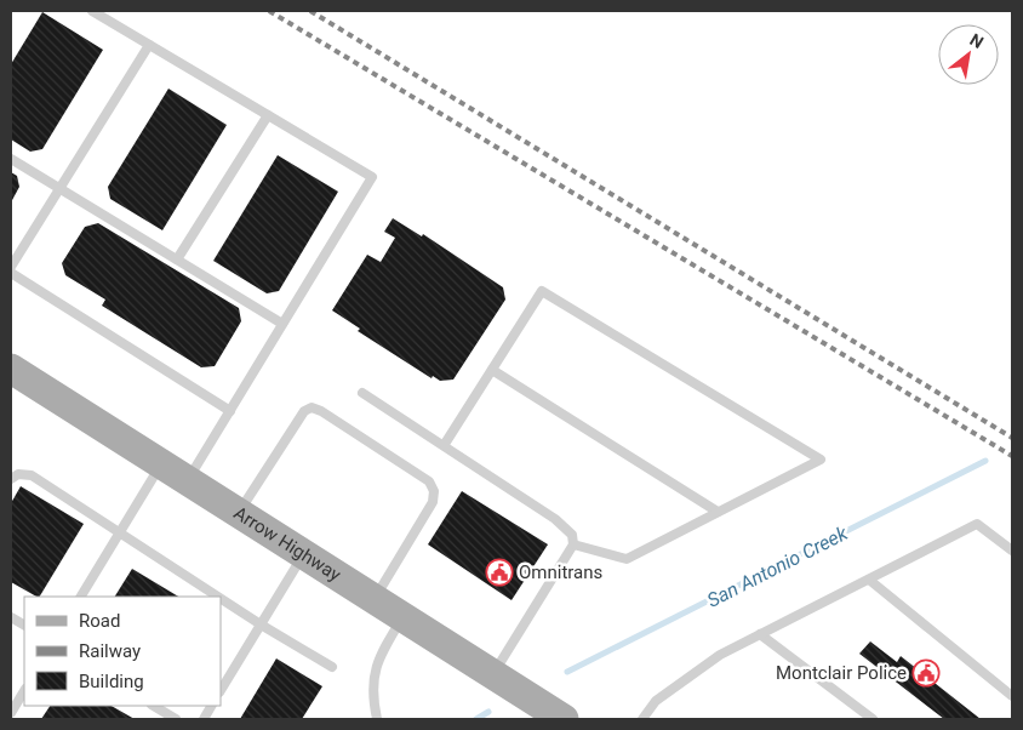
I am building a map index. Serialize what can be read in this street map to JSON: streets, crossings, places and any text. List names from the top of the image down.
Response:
{
  "streets": {
    "main road": ["Arrow Highway"]
  },
  "water": ["San Antonio Creek"],
  "places": {
    "public building": ["Omnitrans", "Montclair Police"]
  },
  "legend": ["Road", "Railway", "Building"],
  "north": "top right"
}
